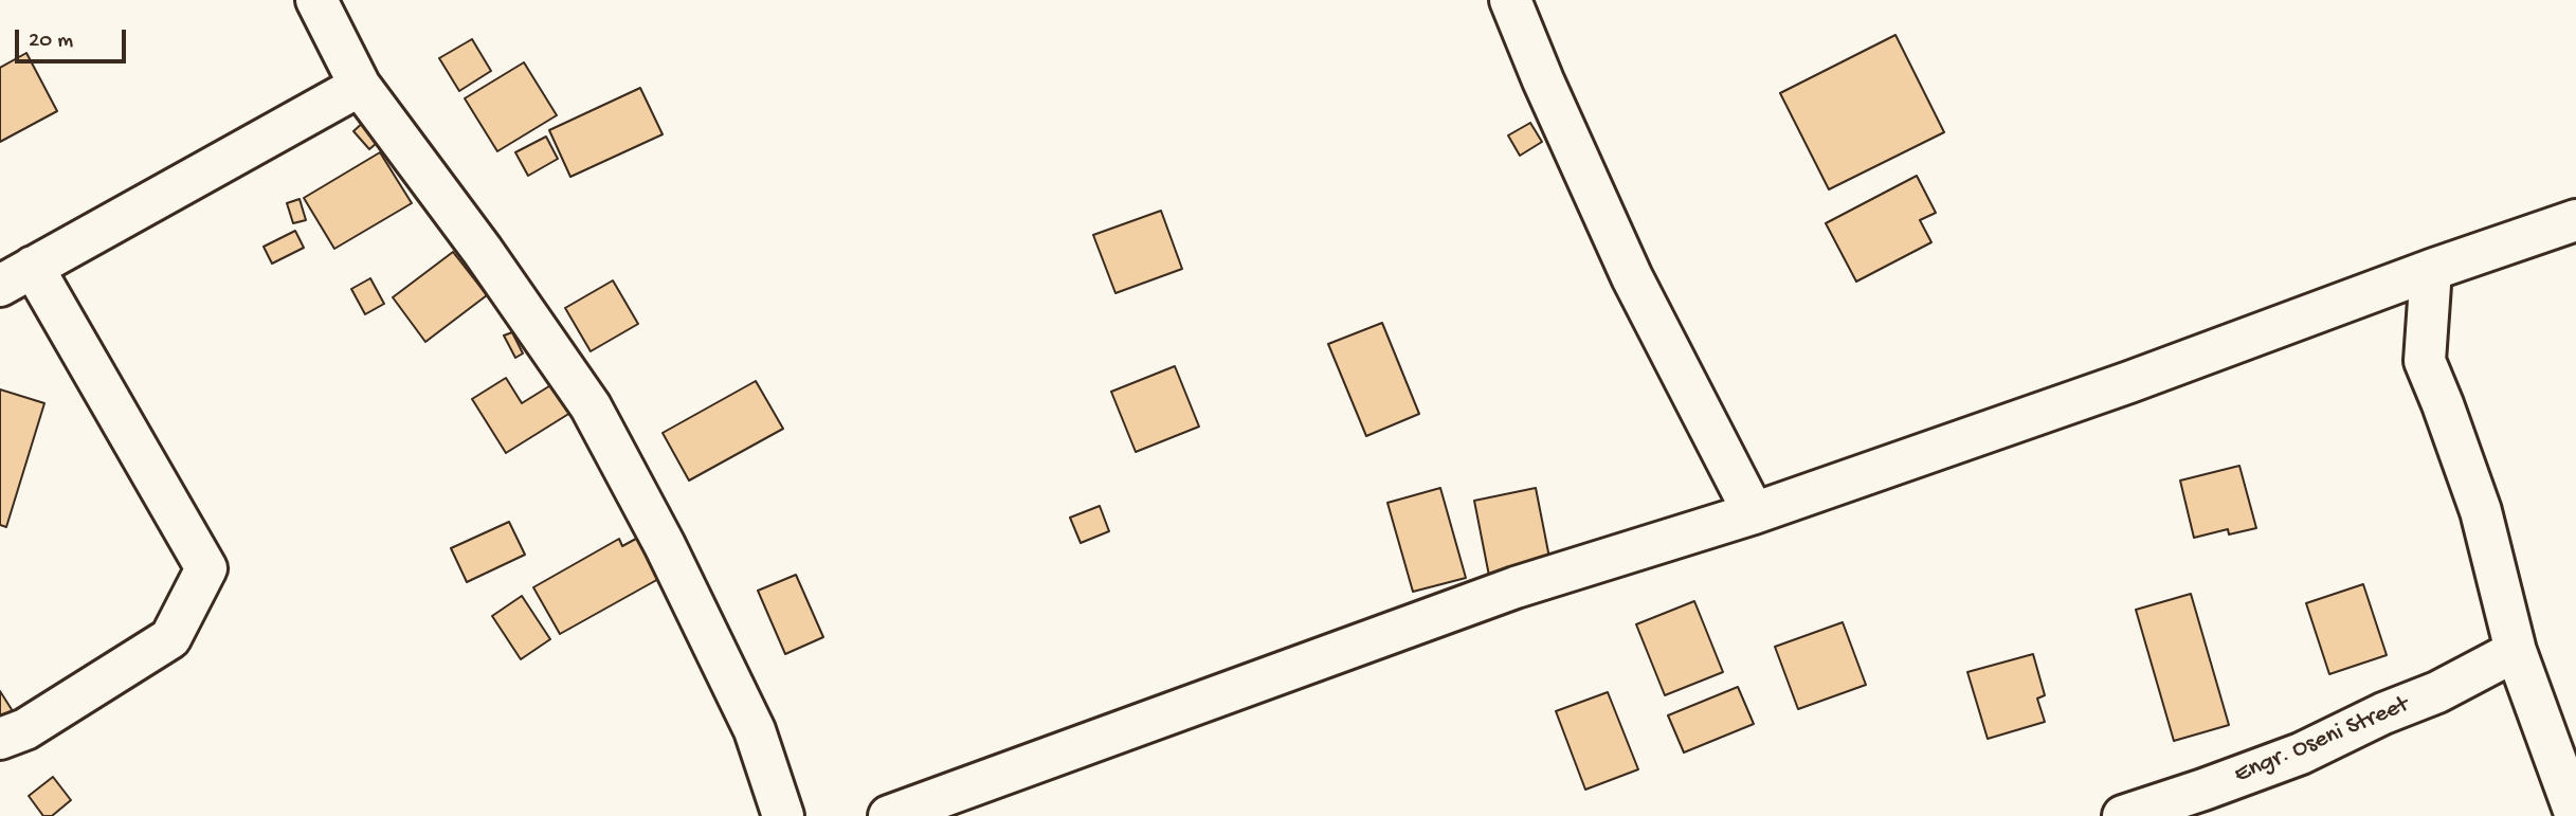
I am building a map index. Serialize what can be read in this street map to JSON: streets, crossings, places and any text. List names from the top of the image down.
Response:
{
  "streets": {
    "street": ["Engr. Oseni Street"]
  },
  "scale_bar": "20 m"
}
